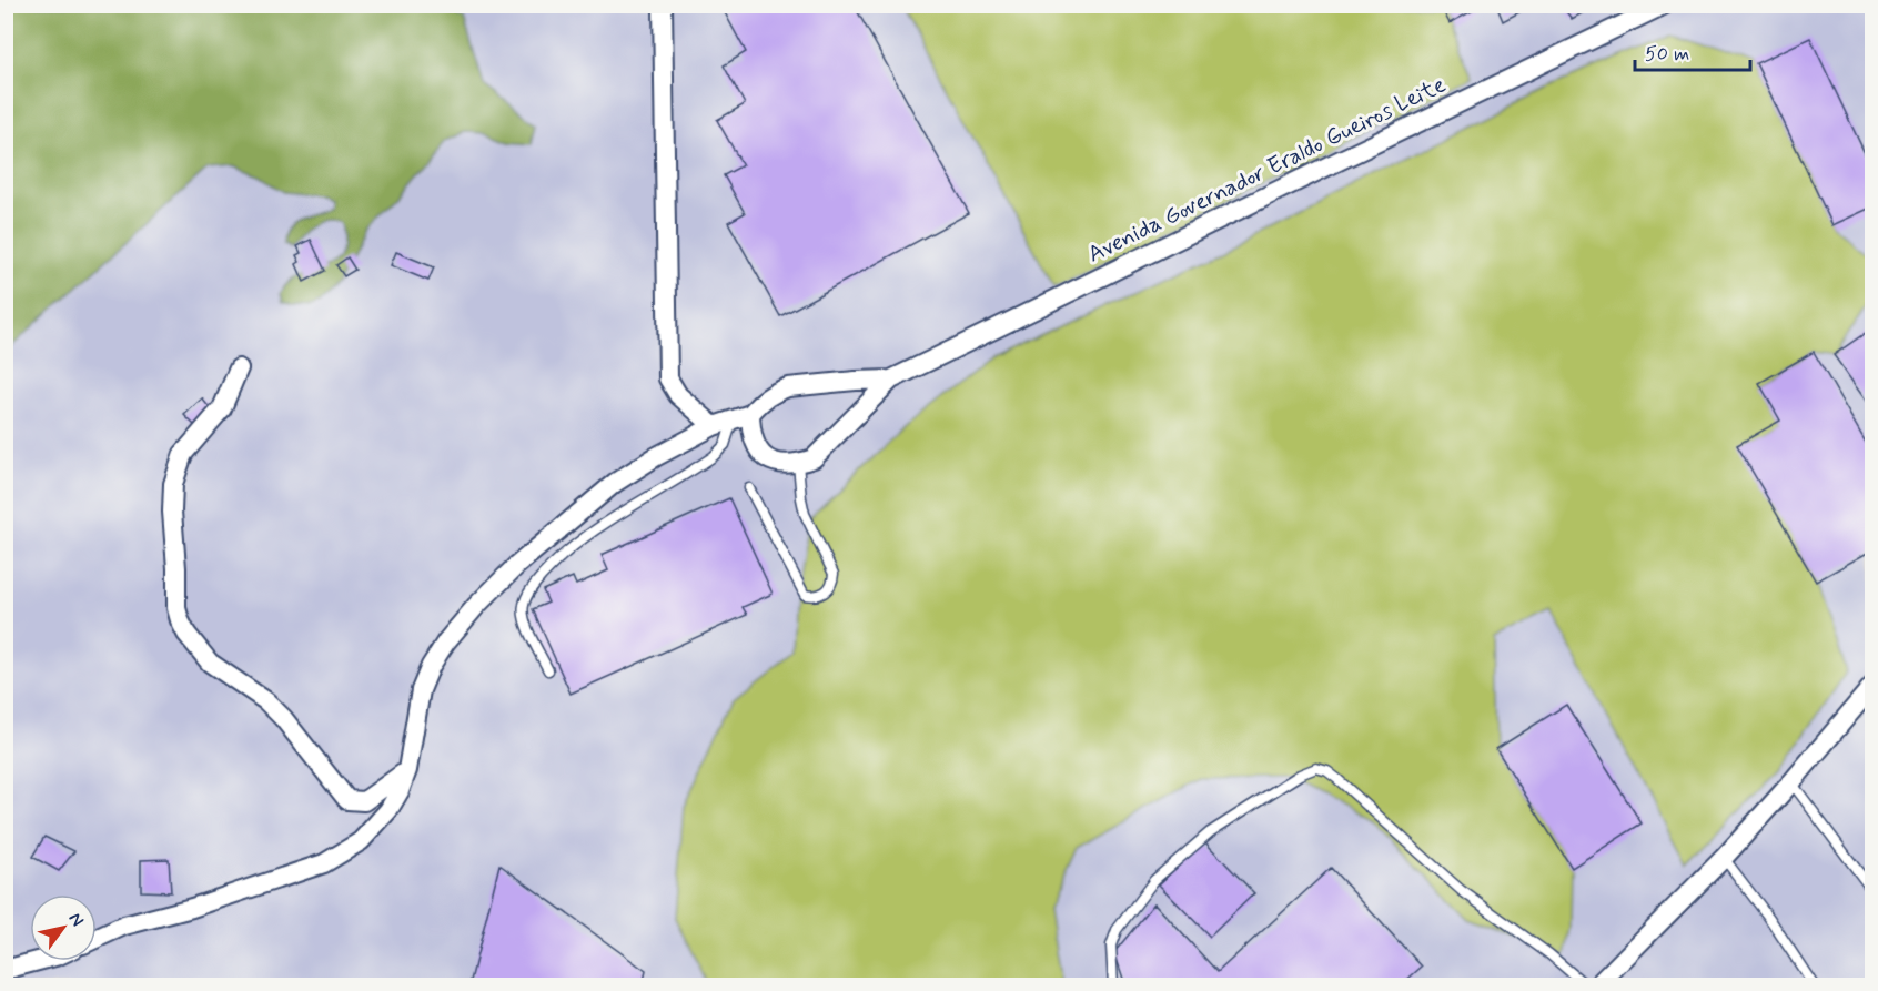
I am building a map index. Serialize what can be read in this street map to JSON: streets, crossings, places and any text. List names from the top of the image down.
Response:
{
  "streets": {
    "street": ["Avenida Governador Eraldo Gueiros Leite"]
  },
  "scale_bar": "50 m",
  "north": "top right"
}
